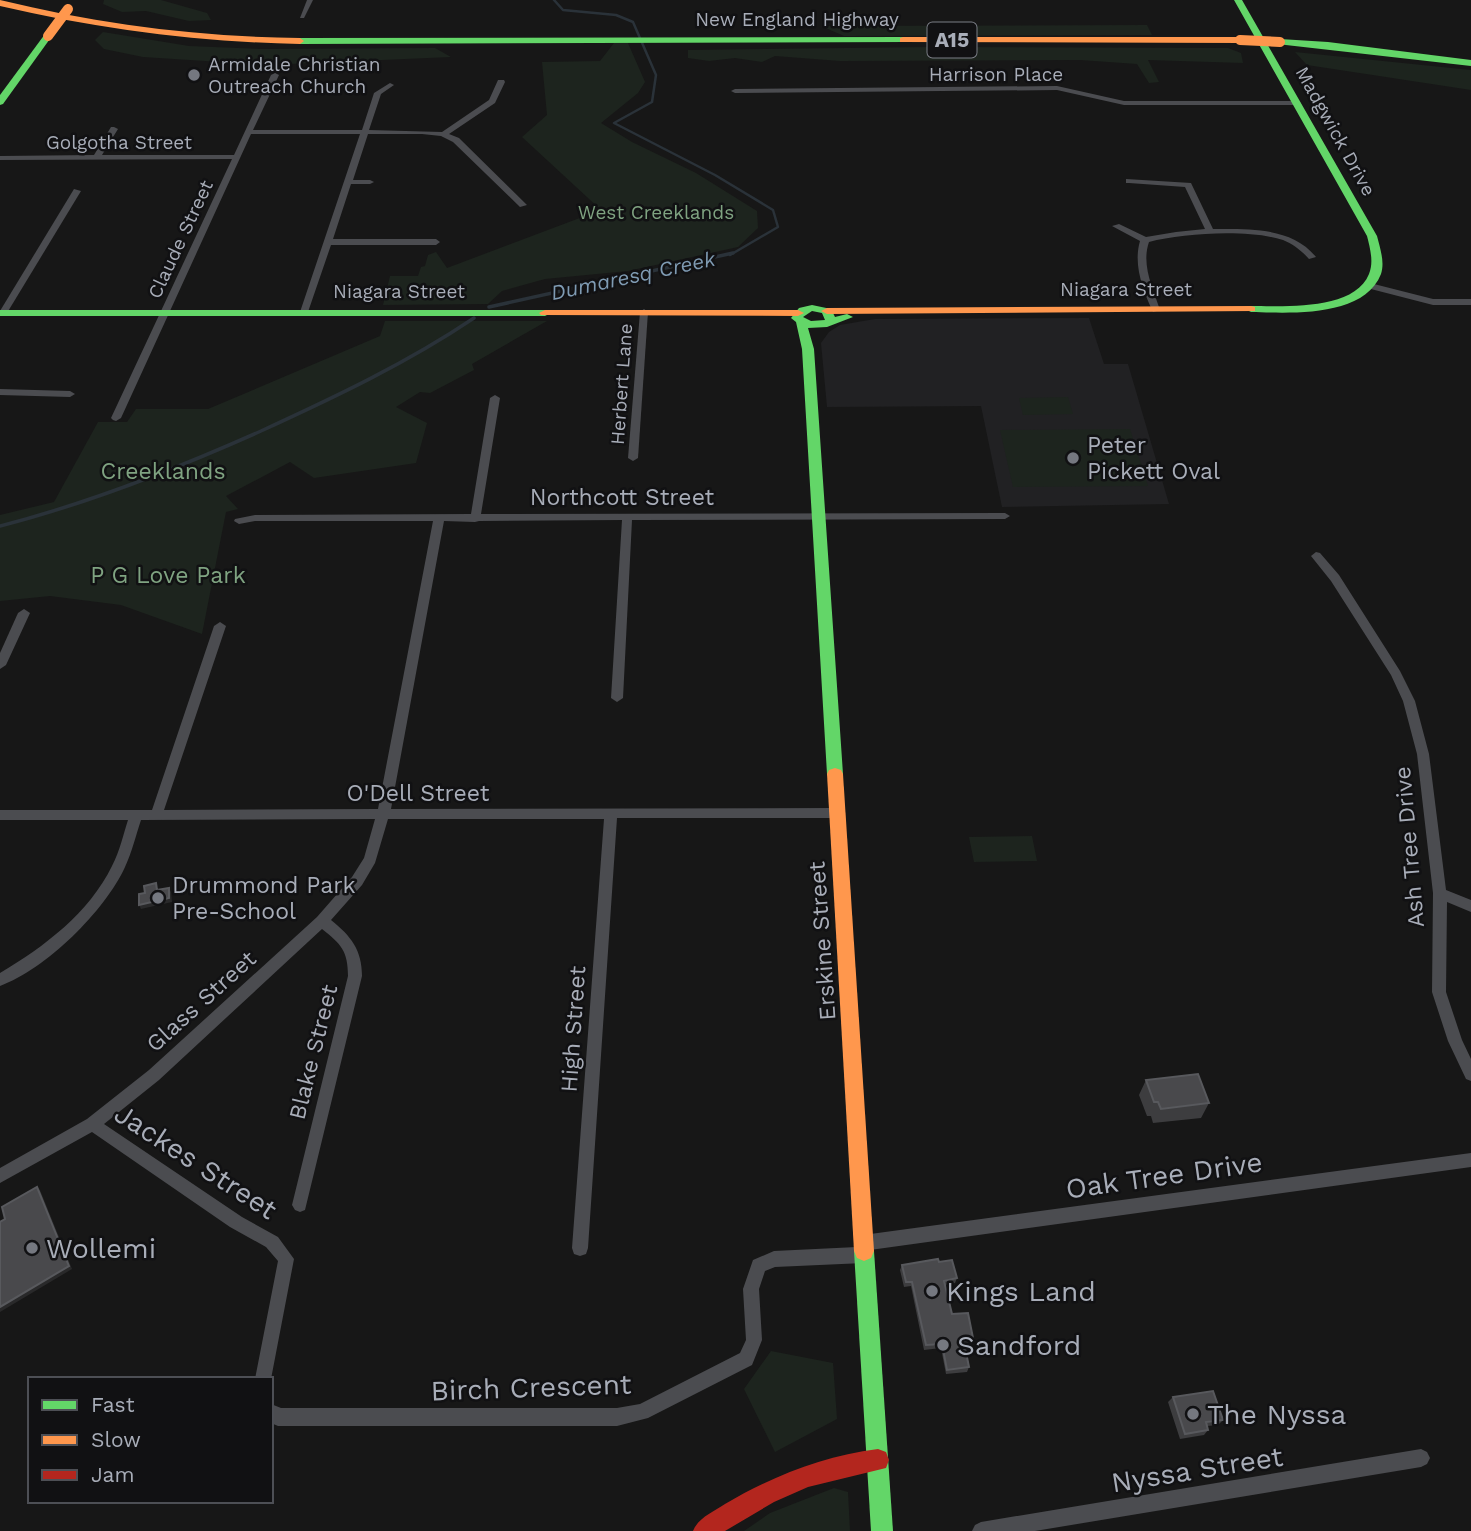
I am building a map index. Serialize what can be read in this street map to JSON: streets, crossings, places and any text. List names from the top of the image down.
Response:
{
  "streets": {
    "main road": [
      "New England Highway",
      "A15",
      "Madgwick Drive",
      "Niagara Street",
      "Erskine Street"
    ],
    "street": [
      "Harrison Place",
      "Golgotha Street",
      "Claude Street",
      "Herbert Lane",
      "Northcott Street",
      "O'Dell Street",
      "Ash Tree Drive",
      "Glass Street",
      "High Street",
      "Blake Street",
      "Jackes Street",
      "Oak Tree Drive",
      "Birch Crescent",
      "Nyssa Street"
    ]
  },
  "crossings": [
    ["Harrison Place", "Madgwick Drive"],
    ["Madgwick Drive", "Niagara Street"],
    ["Golgotha Street", "Claude Street"],
    ["Claude Street", "Niagara Street"],
    ["Niagara Street", "Herbert Lane"],
    ["Niagara Street", "Erskine Street"],
    ["Northcott Street", "Erskine Street"],
    ["O'Dell Street", "Erskine Street"],
    ["O'Dell Street", "Glass Street"],
    ["O'Dell Street", "High Street"],
    ["Erskine Street", "Oak Tree Drive"],
    ["Erskine Street", "Birch Crescent"],
    ["Glass Street", "Blake Street"],
    ["Glass Street", "Jackes Street"],
    ["Oak Tree Drive", "Birch Crescent"]
  ],
  "water": ["Dumaresq Creek"],
  "parks": ["West Creeklands", "Creeklands", "P G Love Park"],
  "places": [
    "Armidale Christian Outreach Church",
    "Peter Pickett Oval",
    "Drummond Park Pre-School",
    "Wollemi",
    "Kings Land",
    "Sandford",
    "The Nyssa"
  ],
  "legend": ["Fast", "Slow", "Jam"]
}
